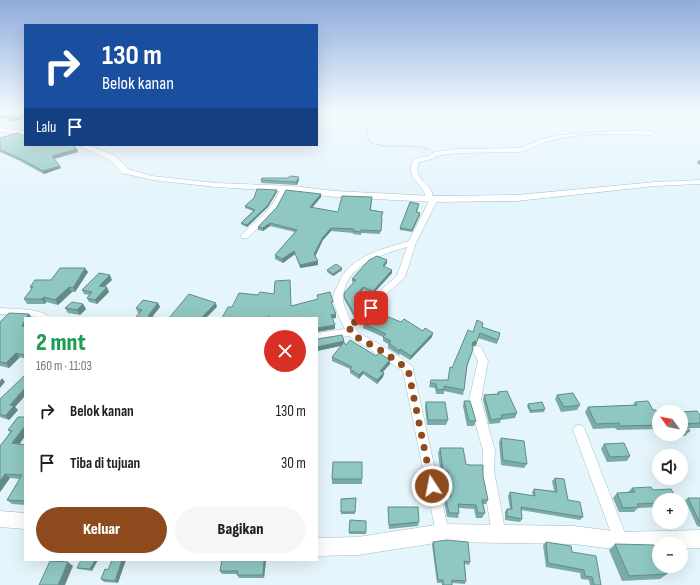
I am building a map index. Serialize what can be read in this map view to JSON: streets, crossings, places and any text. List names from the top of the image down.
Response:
{
  "north": "top left",
  "page": {
    "turn": ["130 m", "Belok kanan"],
    "then": "Lalu",
    "heading": ["2 mnt", "160 m · 11:03"],
    "list": [
      {
        "name": "Belok kanan",
        "value": "130 m"
      },
      {
        "name": "Tiba di tujuan",
        "value": "30 m"
      }
    ],
    "map_buttons": ["+", "−"],
    "buttons": ["Keluar", "Bagikan"]
  }
}
